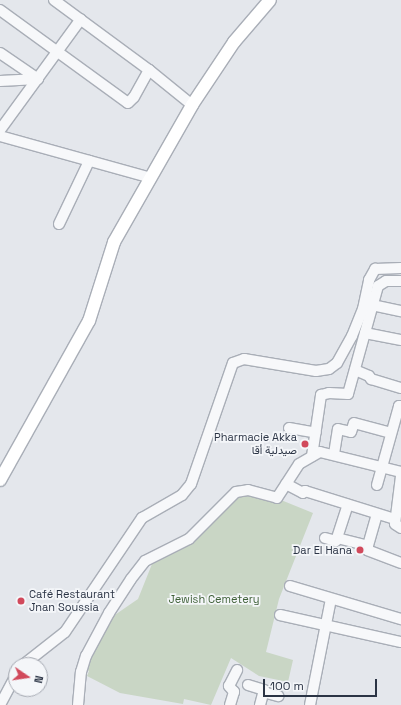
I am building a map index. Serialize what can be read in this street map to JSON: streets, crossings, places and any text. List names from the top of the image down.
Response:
{
  "parks": ["Jewish Cemetery"],
  "places": ["Pharmacie Akka صيدلية أقا", "Dar El Hana", "Café Restaurant Jnan Soussia"],
  "scale_bar": "100 m",
  "north": "right"
}
